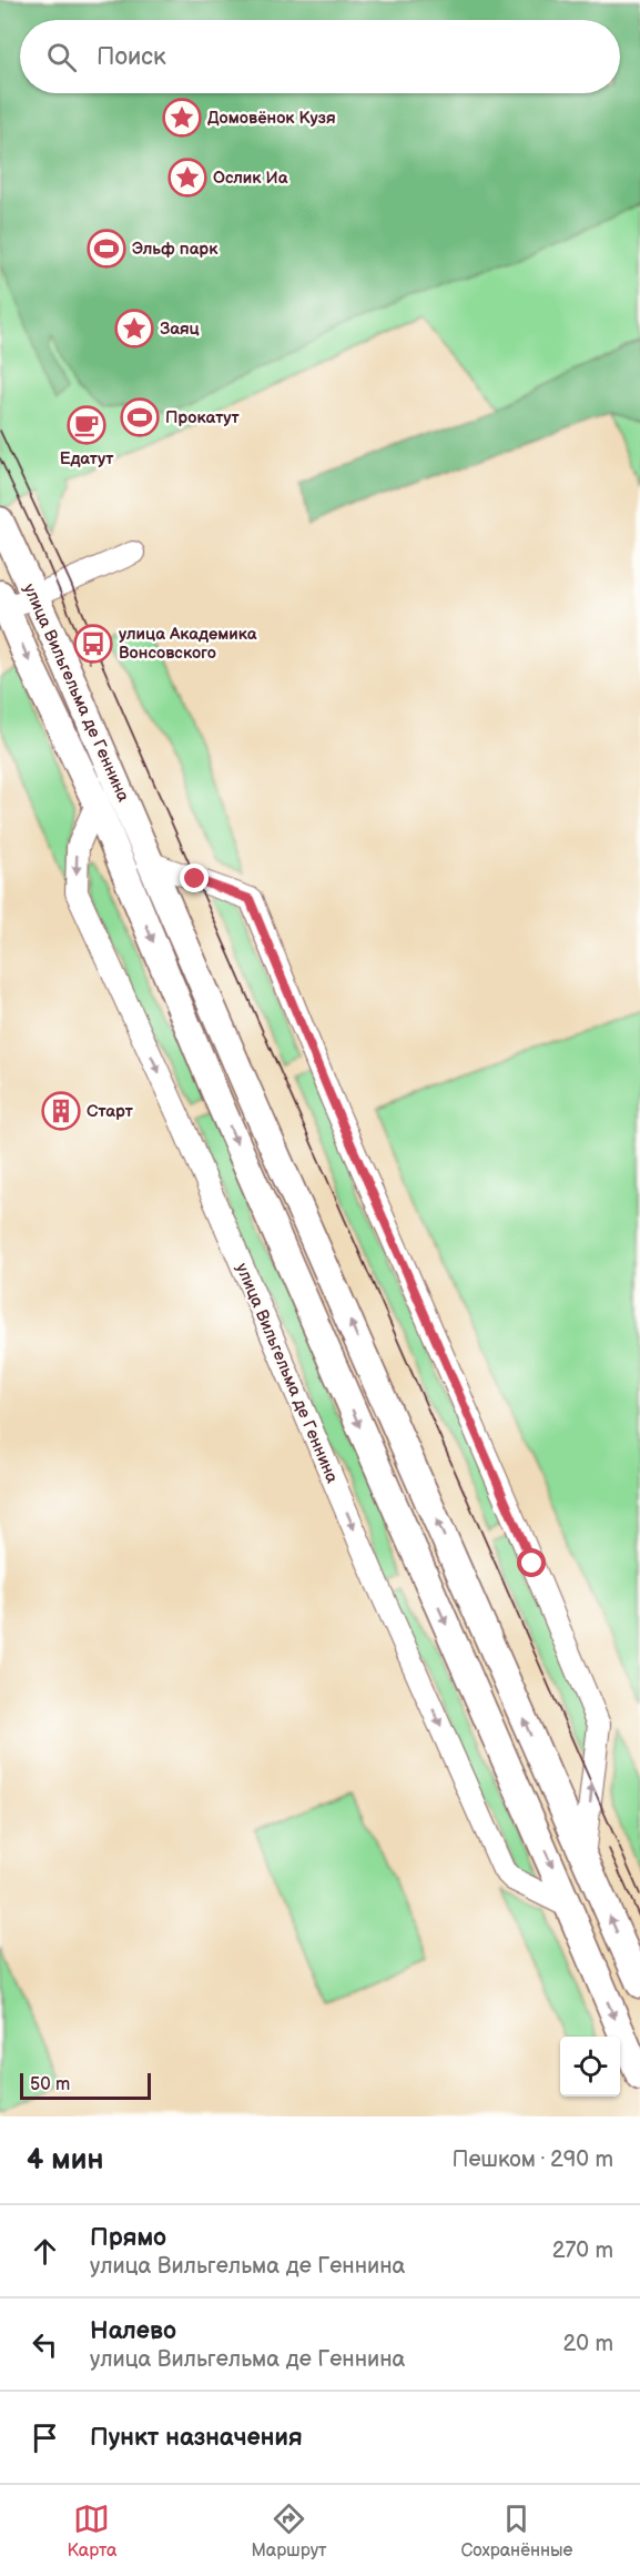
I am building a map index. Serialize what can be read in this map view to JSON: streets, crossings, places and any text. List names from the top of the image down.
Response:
{
  "streets": {
    "main road": ["улица Вильгельма де Геннина"]
  },
  "places": {
    "place": ["Домовёнок Кузя", "Ослик Иа", "Заяц"],
    "sports": ["Эльф парк", "Прокатут"],
    "cafe": ["Едатут"],
    "bus stop": ["улица Академика Вонсовского"],
    "building": ["Старт"]
  },
  "scale_bar": "50 m",
  "page": {
    "search": "Поиск",
    "scale": "50 m",
    "heading": ["4 мин", "Пешком · 290 m"],
    "list": [
      ["Прямо", "улица Вильгельма де Геннина", "270 m"],
      ["Налево", "улица Вильгельма де Геннина", "20 m"],
      "Пункт назначения"
    ],
    "nav": ["Карта", "Маршрут", "Сохранённые"]
  }
}
